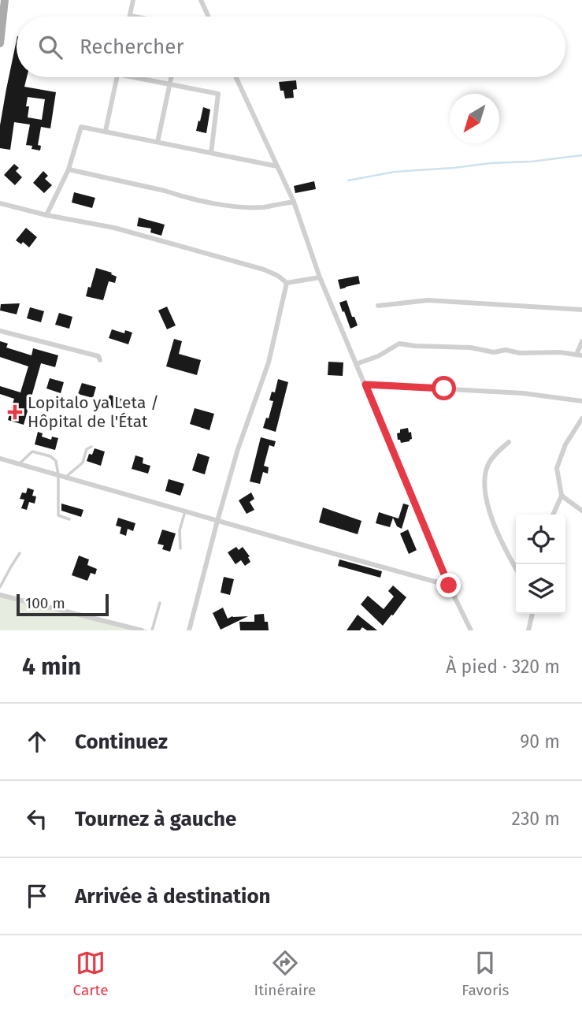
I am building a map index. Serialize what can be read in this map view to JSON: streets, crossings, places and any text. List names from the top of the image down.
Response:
{
  "places": {
    "health": ["Lopitalo ya Leta / Hôpital de l'État"]
  },
  "scale_bar": "100 m",
  "north": "bottom left",
  "page": {
    "search": "Rechercher",
    "scale": "100 m",
    "heading": ["4 min", "À pied · 320 m"],
    "list": [
      ["Continuez", "90 m"],
      ["Tournez à gauche", "230 m"],
      "Arrivée à destination"
    ],
    "nav": ["Carte", "Itinéraire", "Favoris"]
  }
}
